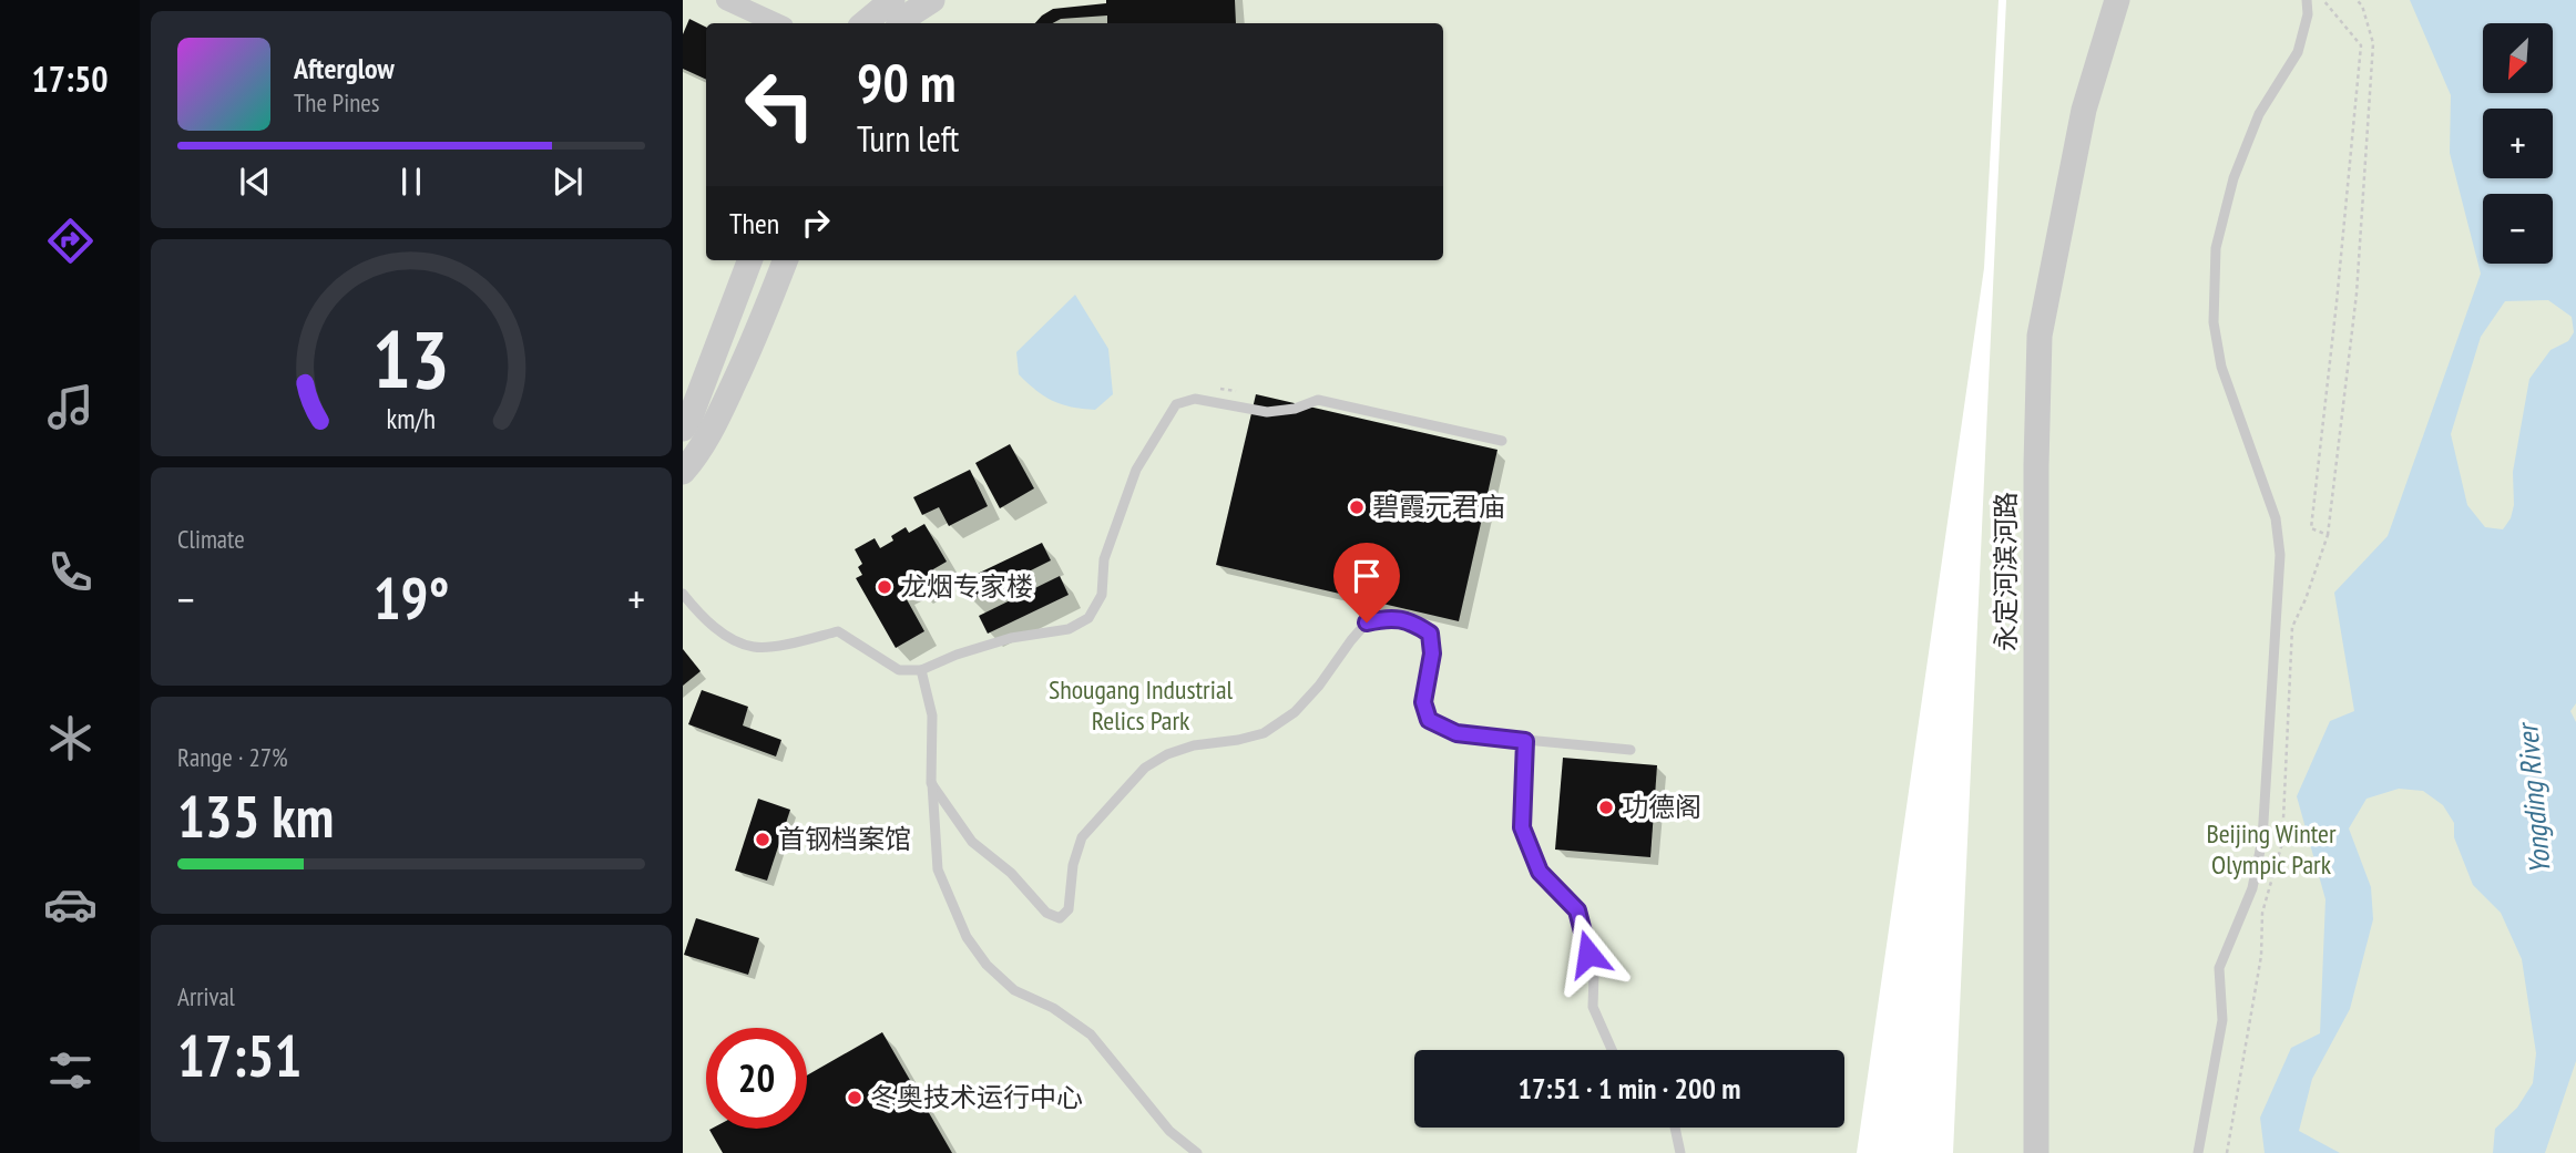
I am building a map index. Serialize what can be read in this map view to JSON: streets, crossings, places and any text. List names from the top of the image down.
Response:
{
  "streets": {
    "street": ["永定河滨河路"]
  },
  "water": ["Yongding River"],
  "parks": ["Shougang Industrial Relics Park", "Beijing Winter Olympic Park"],
  "places": [
    "碧霞元君庙",
    "龙烟专家楼",
    "功德阁",
    "首钢档案馆",
    "冬奥技术运行中心"
  ],
  "north": "bottom left",
  "page": {
    "tabs": "17:50",
    "map_buttons": ["+", "−"],
    "turn": ["90 m", "Turn left"],
    "song": ["Afterglow", "The Pines"],
    "then": "Then",
    "tile": [
      "Climate",
      ["Range · 27%", "135 km"],
      ["Arrival", "17:51"]
    ],
    "heat": ["−", "19°", "+"],
    "limit": "20",
    "trip": "17:51 · 1 min · 200 m",
    "gauge": ["13", "km/h"]
  }
}
